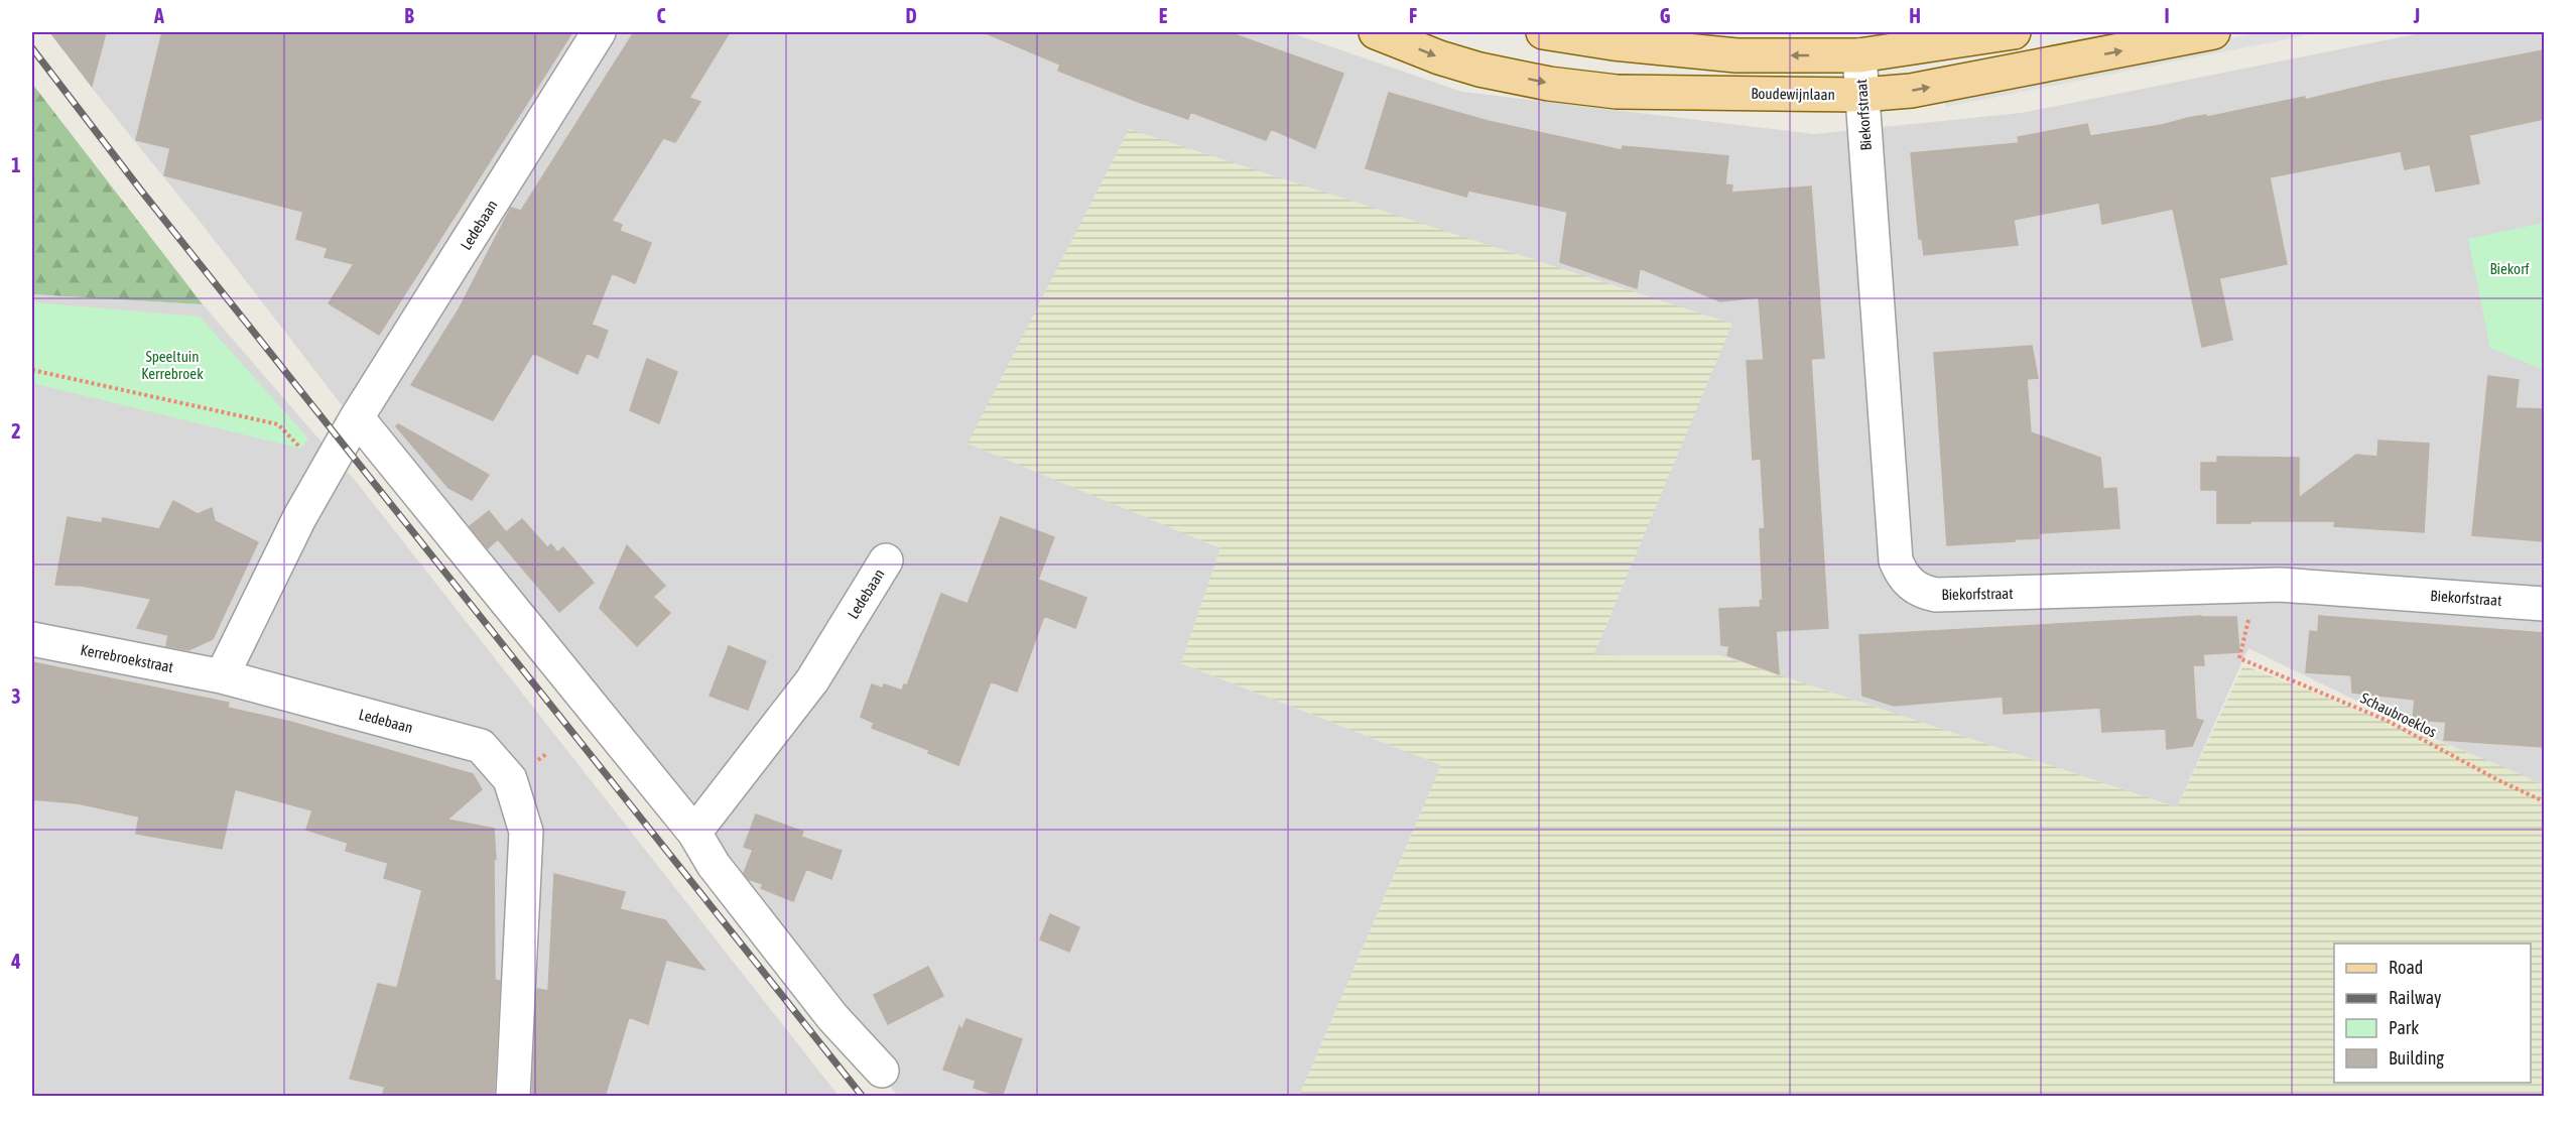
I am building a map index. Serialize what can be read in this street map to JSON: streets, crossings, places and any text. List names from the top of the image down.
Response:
{
  "streets": {
    "main road": ["Boudewijnlaan"],
    "street": ["Biekorfstraat", "Ledebaan", "Kerrebroekstraat"],
    "path": ["Schaubroeklos"]
  },
  "crossings": [
    ["Boudewijnlaan", "Biekorfstraat"],
    ["Ledebaan", "Kerrebroekstraat"]
  ],
  "parks": ["Biekorf", "Speeltuin Kerrebroek"],
  "legend": [
    "Road",
    "Railway",
    "Park",
    "Building"
  ],
  "grid": {
    "columns": [
      "A",
      "B",
      "C",
      "D",
      "E",
      "F",
      "G",
      "H",
      "I",
      "J"
    ],
    "rows": [
      "1",
      "2",
      "3",
      "4"
    ]
  }
}
